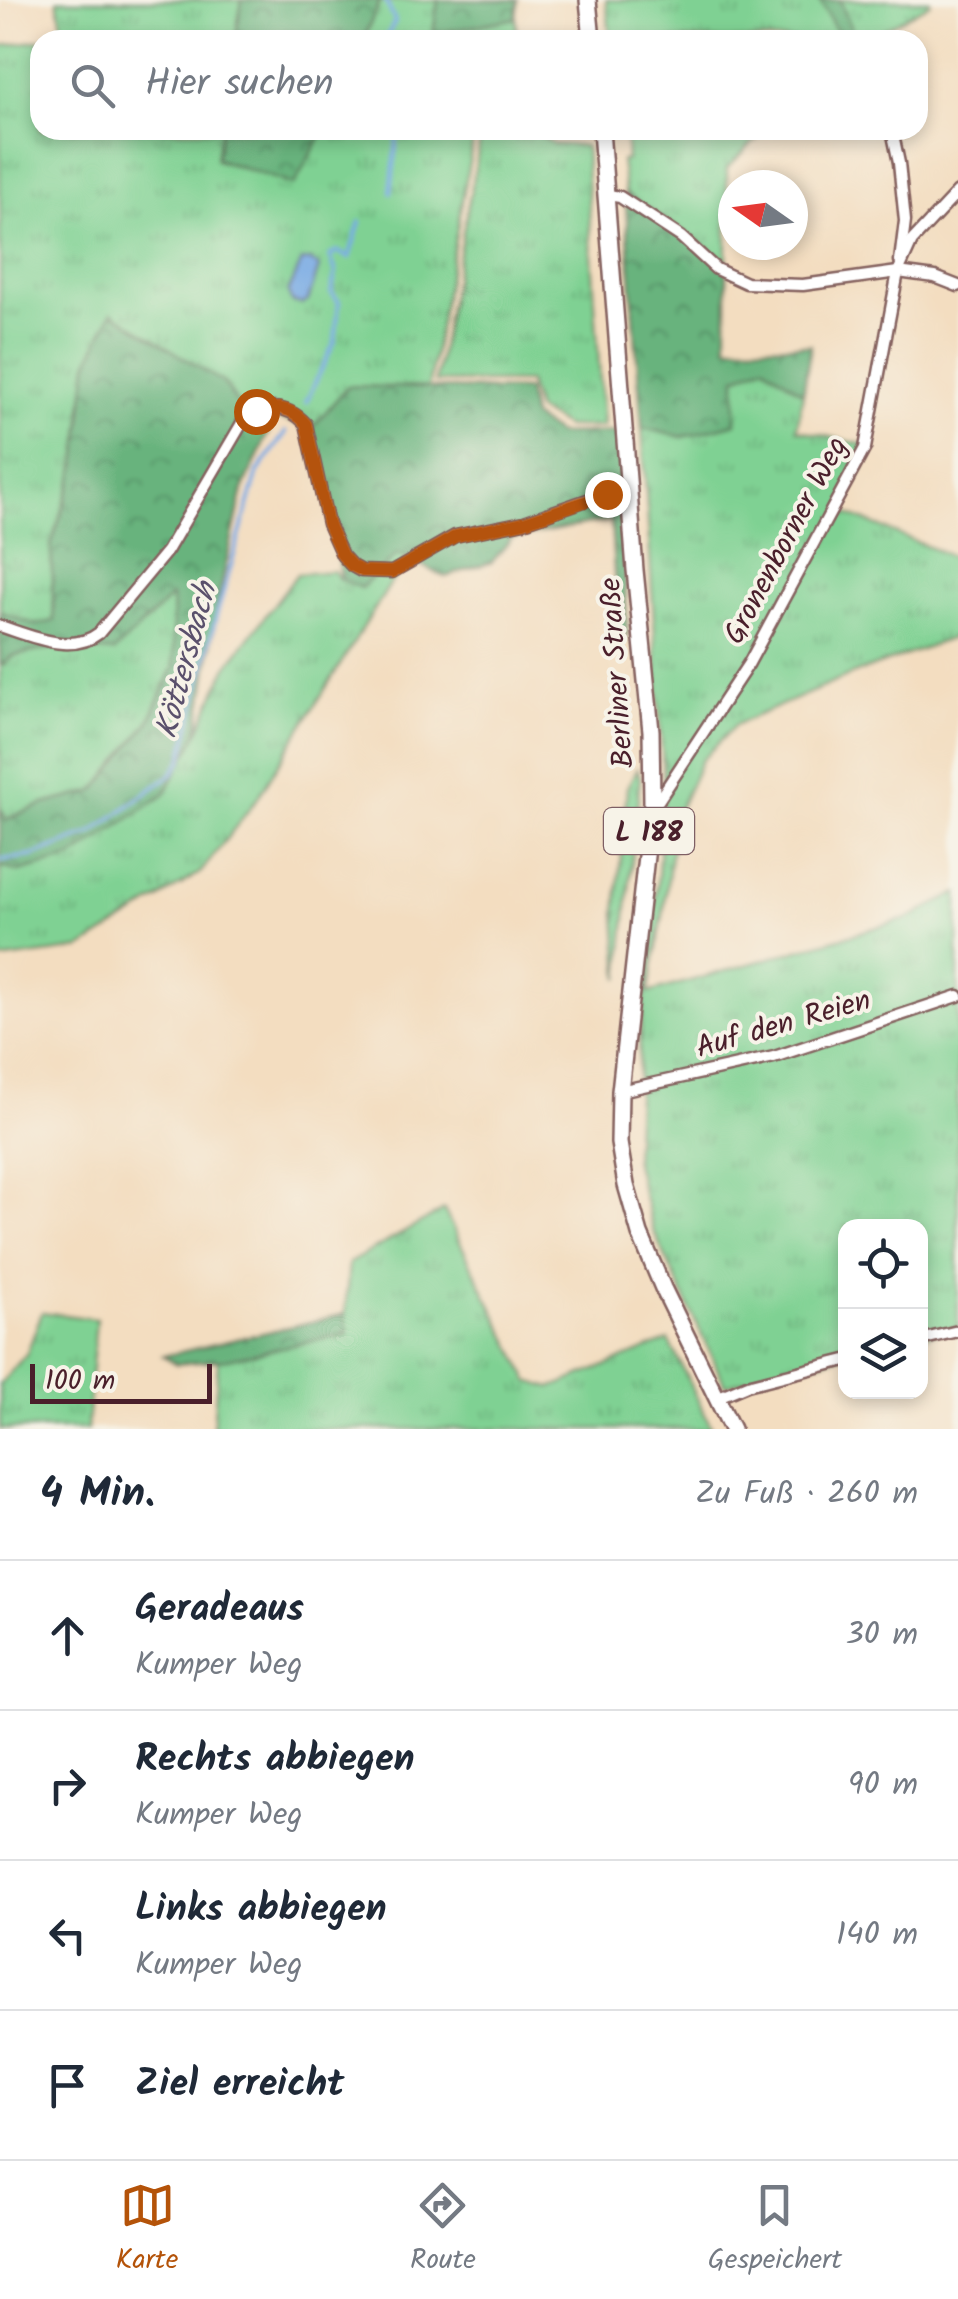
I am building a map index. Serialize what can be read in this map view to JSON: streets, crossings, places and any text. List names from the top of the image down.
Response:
{
  "streets": {
    "main road": ["Berliner Straße", "L 188"],
    "street": ["Gronenborner Weg", "Auf den Reien"]
  },
  "crossings": [
    ["Gronenborner Weg", "Berliner Straße"],
    ["Berliner Straße", "Auf den Reien"]
  ],
  "water": ["Köttersbach"],
  "scale_bar": "100 m",
  "north": "left",
  "page": {
    "search": "Hier suchen",
    "scale": "100 m",
    "heading": ["4 Min.", "Zu Fuß · 260 m"],
    "list": [
      ["Geradeaus", "Kumper Weg", "30 m"],
      ["Rechts abbiegen", "Kumper Weg", "90 m"],
      ["Links abbiegen", "Kumper Weg", "140 m"],
      "Ziel erreicht"
    ],
    "nav": ["Karte", "Route", "Gespeichert"]
  }
}
